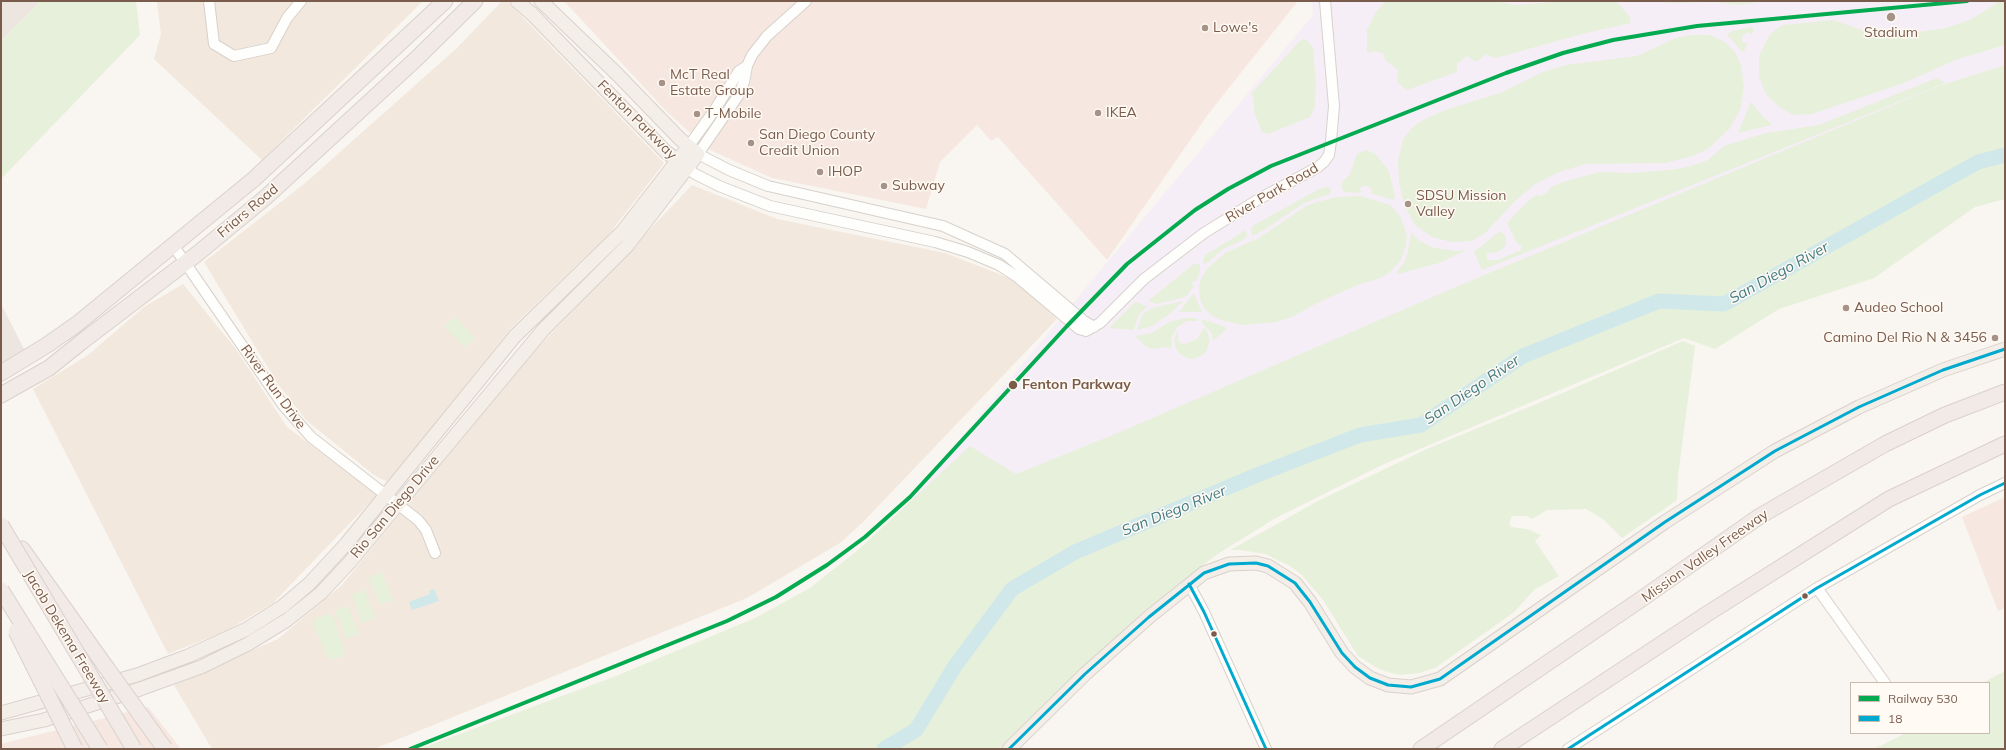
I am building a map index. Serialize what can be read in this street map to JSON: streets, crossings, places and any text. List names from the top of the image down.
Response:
{
  "streets": {
    "highway": ["Friars Road", "Mission Valley Freeway", "Jacob Dekema Freeway"],
    "main road": ["Fenton Parkway", "Rio San Diego Drive"],
    "street": ["River Park Road", "River Run Drive"]
  },
  "crossings": [
    ["Fenton Parkway", "River Park Road"],
    ["Fenton Parkway", "Rio San Diego Drive"],
    ["Friars Road", "River Run Drive"],
    ["River Run Drive", "Rio San Diego Drive"]
  ],
  "water": ["San Diego River"],
  "places": [
    "Stadium",
    "Lowe's",
    "McT Real Estate Group",
    "IKEA",
    "T-Mobile",
    "San Diego County Credit Union",
    "IHOP",
    "Subway",
    "SDSU Mission Valley",
    "Audeo School",
    "Camino Del Rio N & 3456",
    "Fenton Parkway"
  ],
  "lines": ["rail line 530", "transit line 18"],
  "legend": ["Railway 530", "18"]
}
